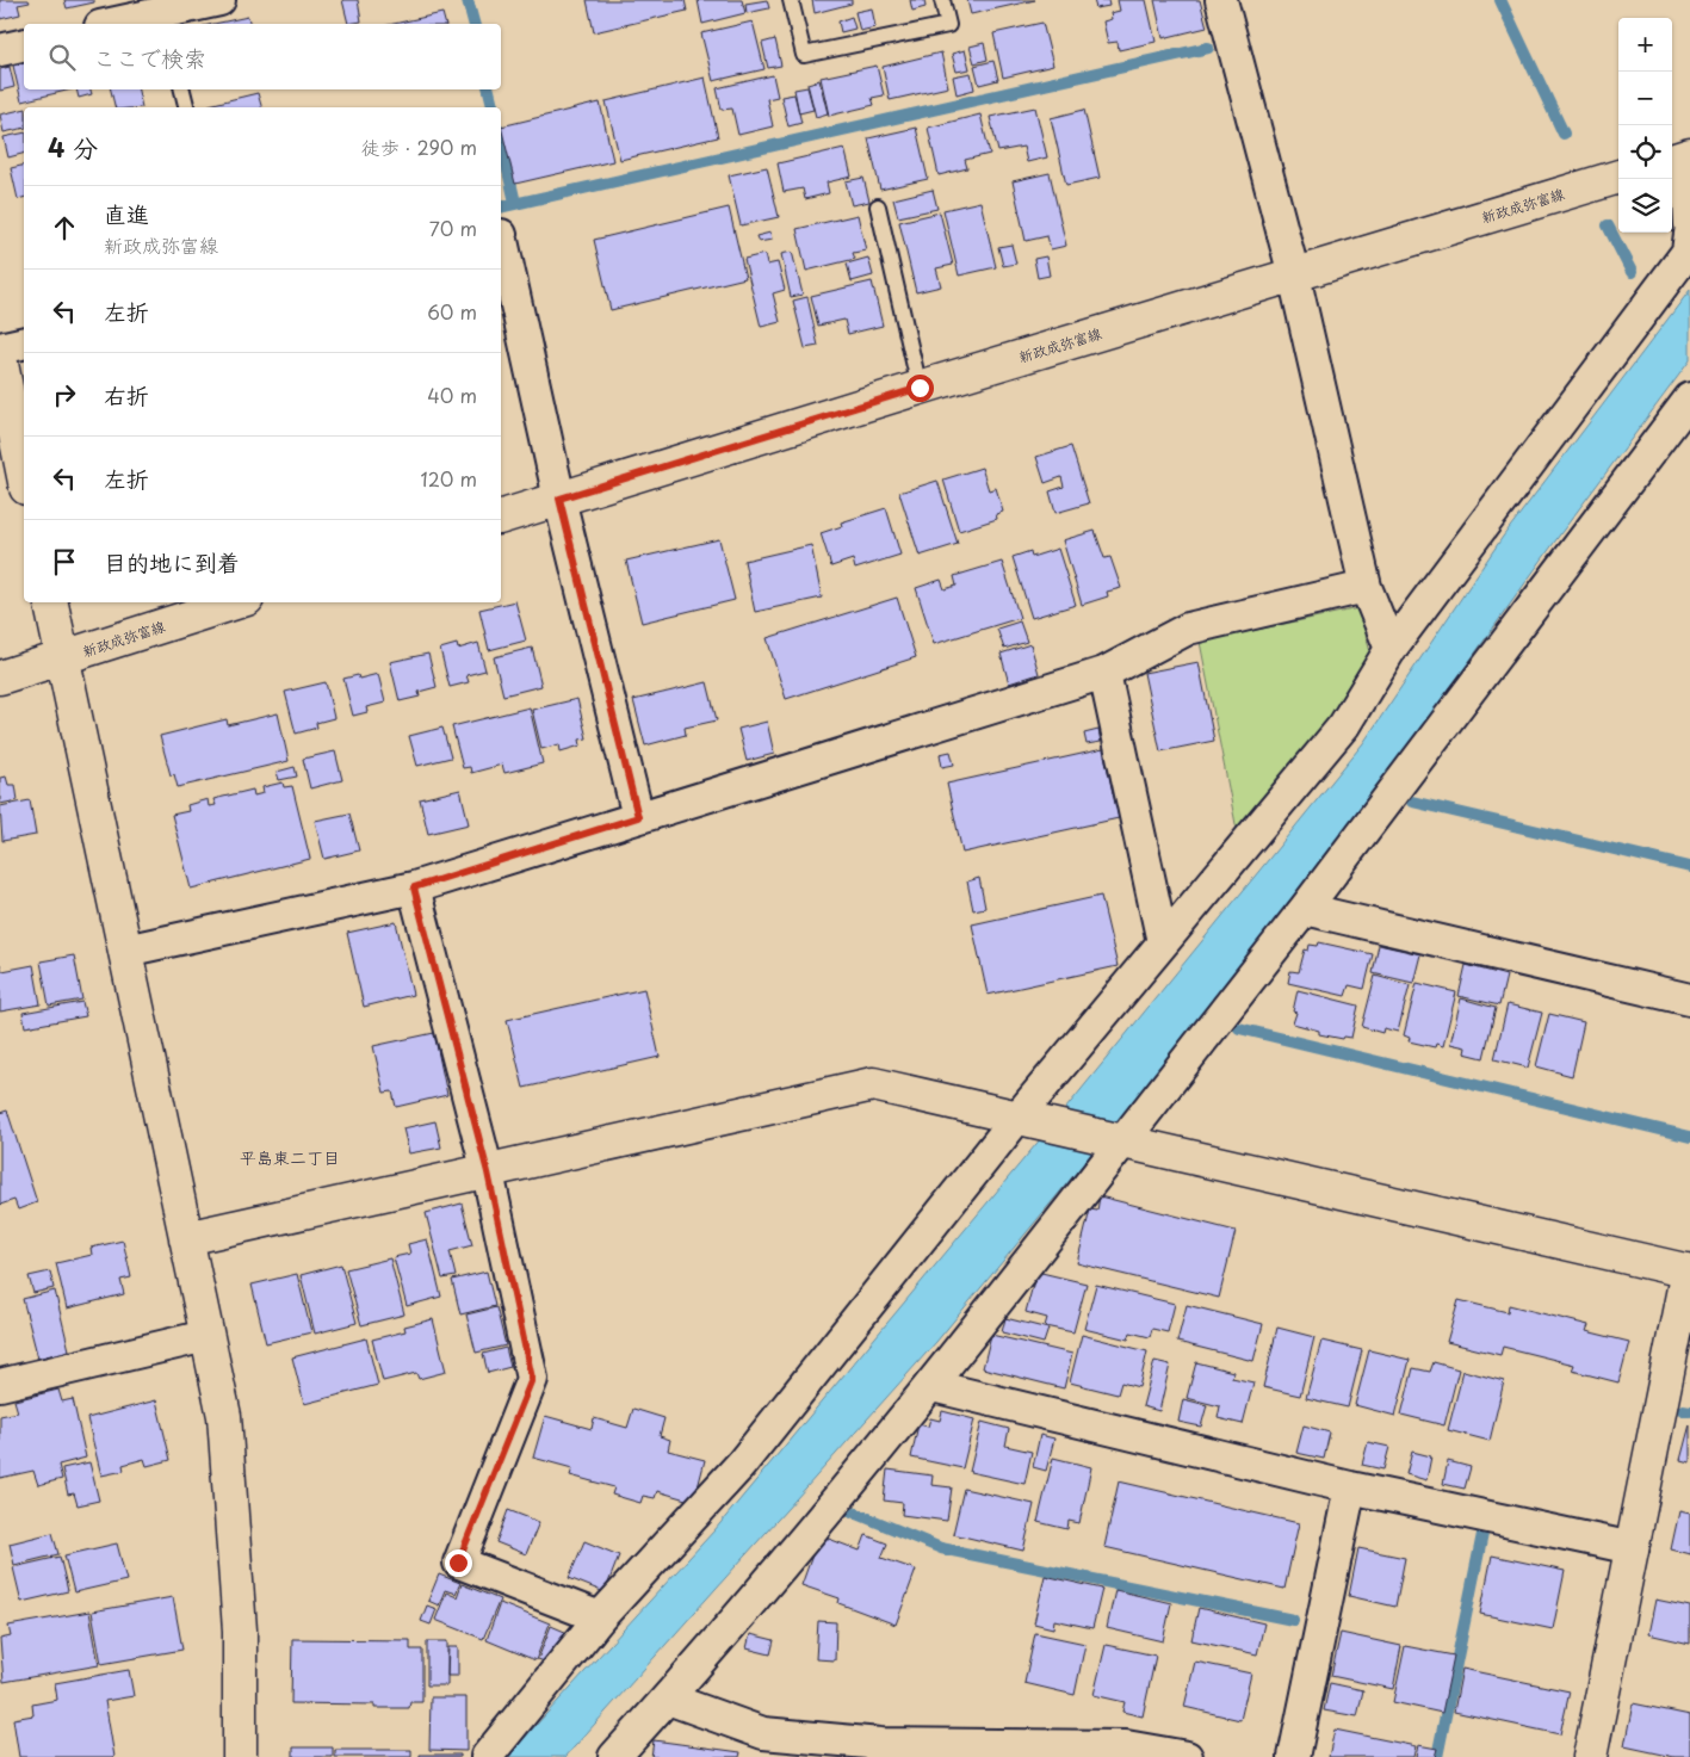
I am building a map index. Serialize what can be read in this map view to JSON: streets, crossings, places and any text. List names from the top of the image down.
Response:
{
  "streets": {
    "street": ["新政成弥富線"]
  },
  "districts": ["平島東二丁目"],
  "page": {
    "map_buttons": ["+", "−"],
    "search": "ここで検索",
    "heading": ["4 分", "徒歩 · 290 m"],
    "list": [
      ["直進", "新政成弥富線", "70 m"],
      ["左折", "60 m"],
      ["右折", "40 m"],
      ["左折", "120 m"],
      "目的地に到着"
    ]
  }
}
